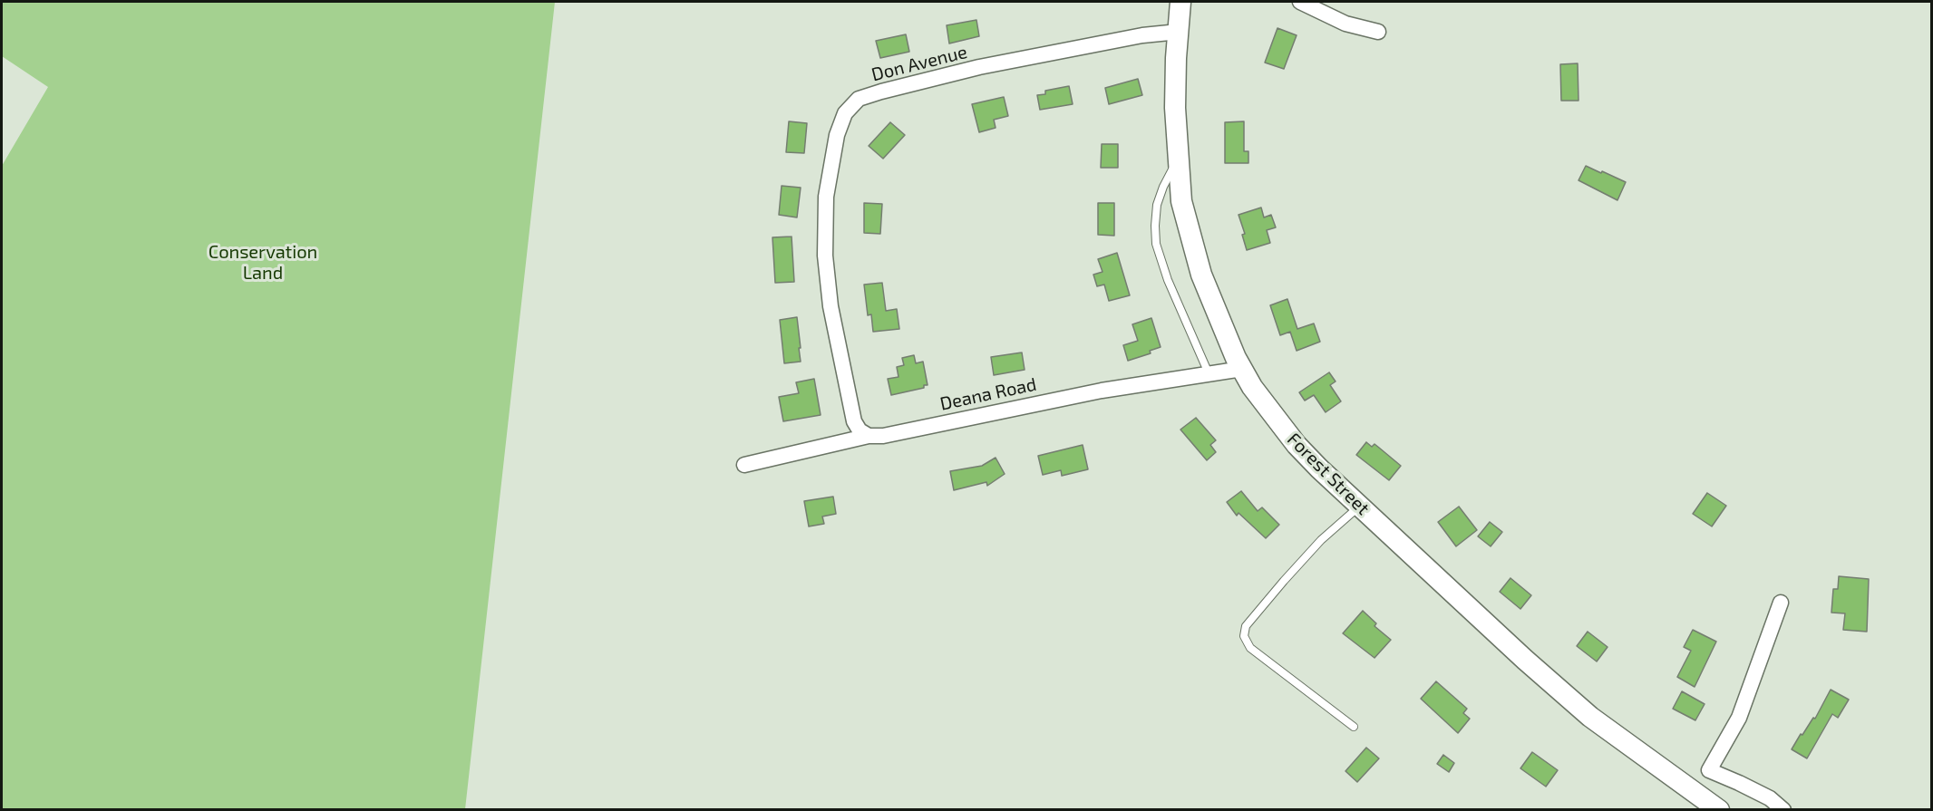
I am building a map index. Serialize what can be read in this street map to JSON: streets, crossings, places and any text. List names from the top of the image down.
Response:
{
  "streets": {
    "street": ["Don Avenue", "Deana Road", "Forest Street"]
  },
  "crossings": [
    ["Don Avenue", "Deana Road"],
    ["Don Avenue", "Forest Street"],
    ["Deana Road", "Forest Street"]
  ],
  "parks": ["Conservation Land"]
}
